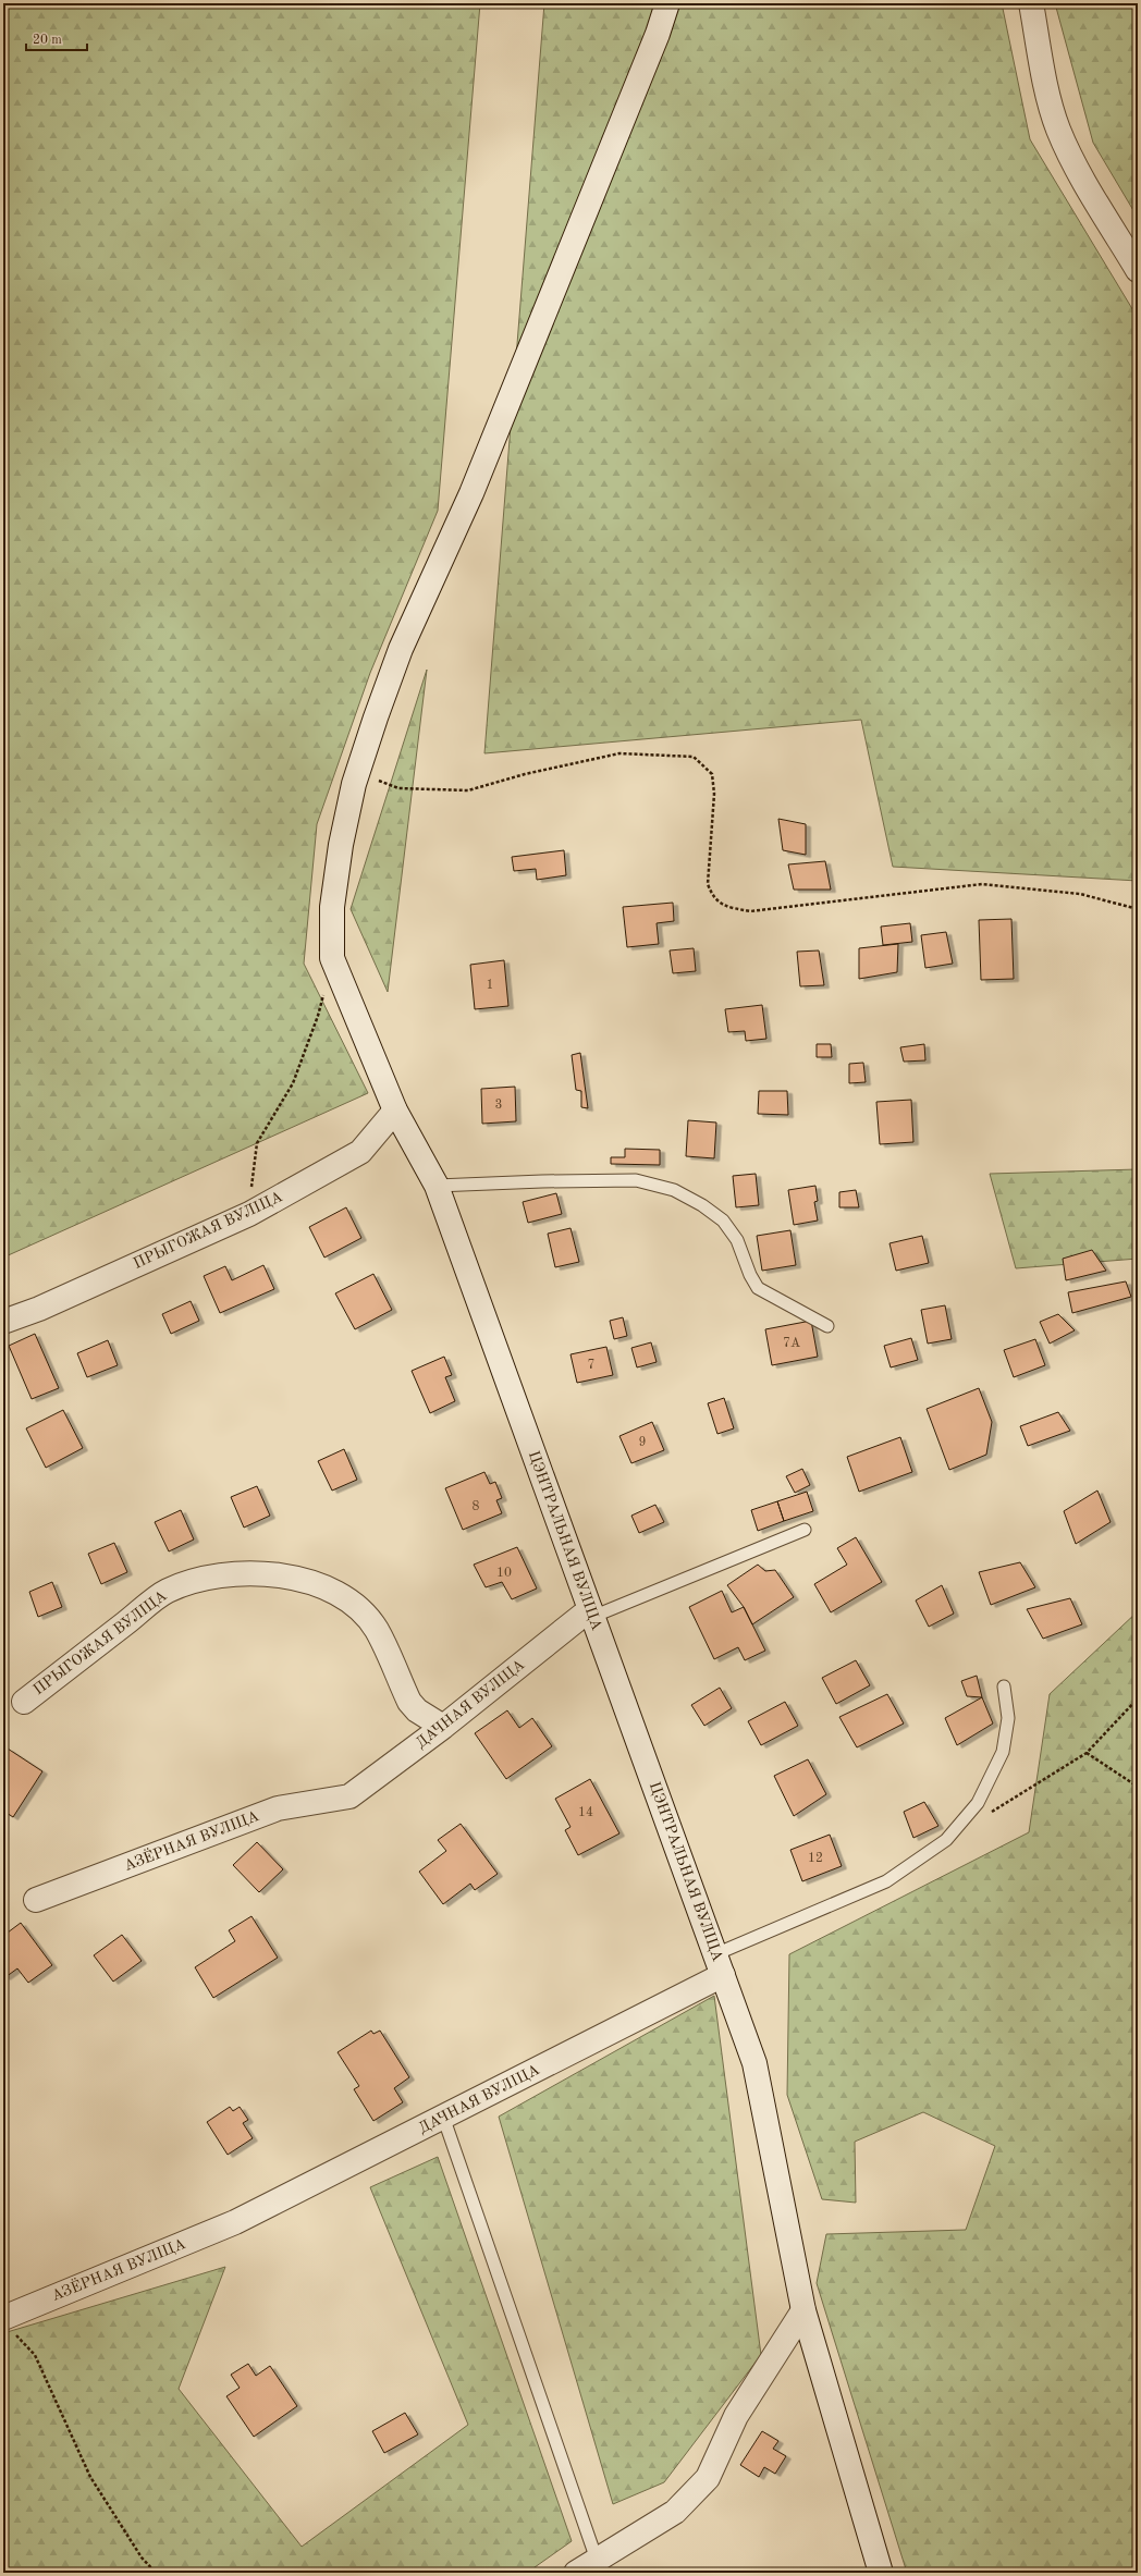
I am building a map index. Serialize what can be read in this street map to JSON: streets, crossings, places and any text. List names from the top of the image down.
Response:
{
  "streets": {
    "street": [
      "ПРЫГОЖАЯ ВУЛІЦА",
      "ЦЭНТРАЛЬНАЯ ВУЛІЦА",
      "ДАЧНАЯ ВУЛІЦА",
      "АЗЁРНАЯ ВУЛІЦА"
    ]
  },
  "crossings": [
    ["ПРЫГОЖАЯ ВУЛІЦА", "ЦЭНТРАЛЬНАЯ ВУЛІЦА"],
    ["ПРЫГОЖАЯ ВУЛІЦА", "ДАЧНАЯ ВУЛІЦА"],
    ["ЦЭНТРАЛЬНАЯ ВУЛІЦА", "ДАЧНАЯ ВУЛІЦА"],
    ["ДАЧНАЯ ВУЛІЦА", "АЗЁРНАЯ ВУЛІЦА"]
  ],
  "house_numbers": [
    "1",
    "3",
    "7А",
    "7",
    "9",
    "8",
    "10",
    "14",
    "12"
  ],
  "scale_bar": "20 m"
}
